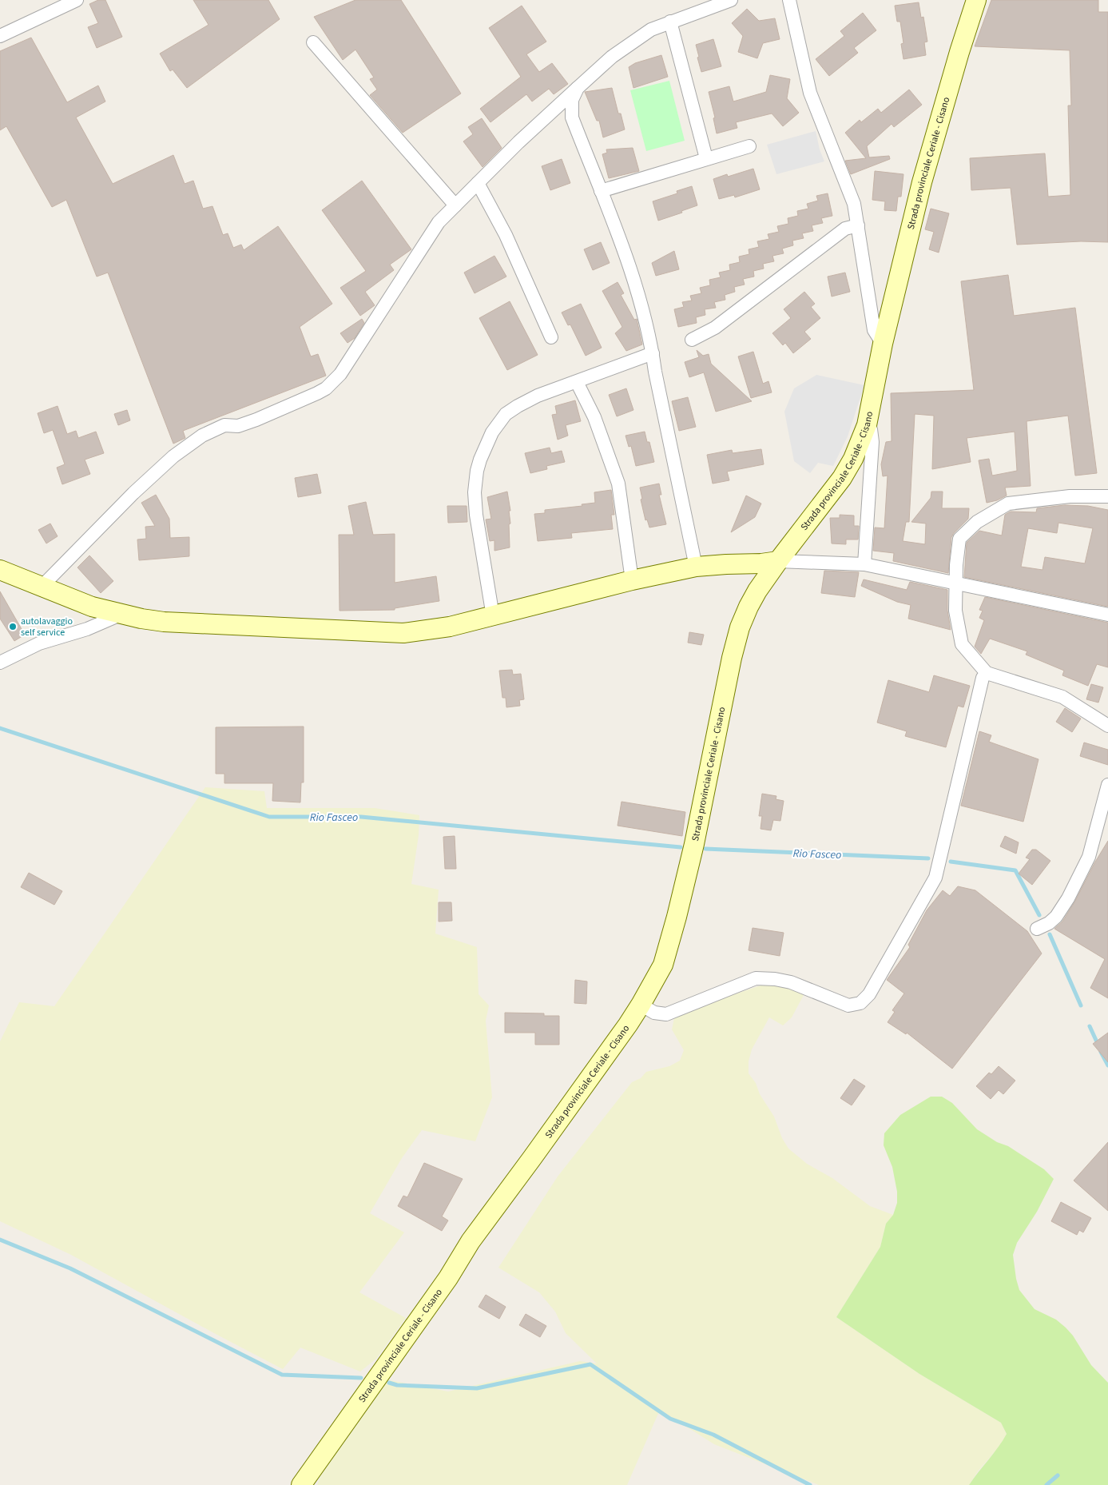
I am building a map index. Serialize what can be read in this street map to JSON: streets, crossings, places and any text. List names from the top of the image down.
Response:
{
  "streets": {
    "main road": ["Strada provinciale Ceriale - Cisano"]
  },
  "water": ["Rio Fasceo"],
  "places": ["autolavaggio self service"]
}
